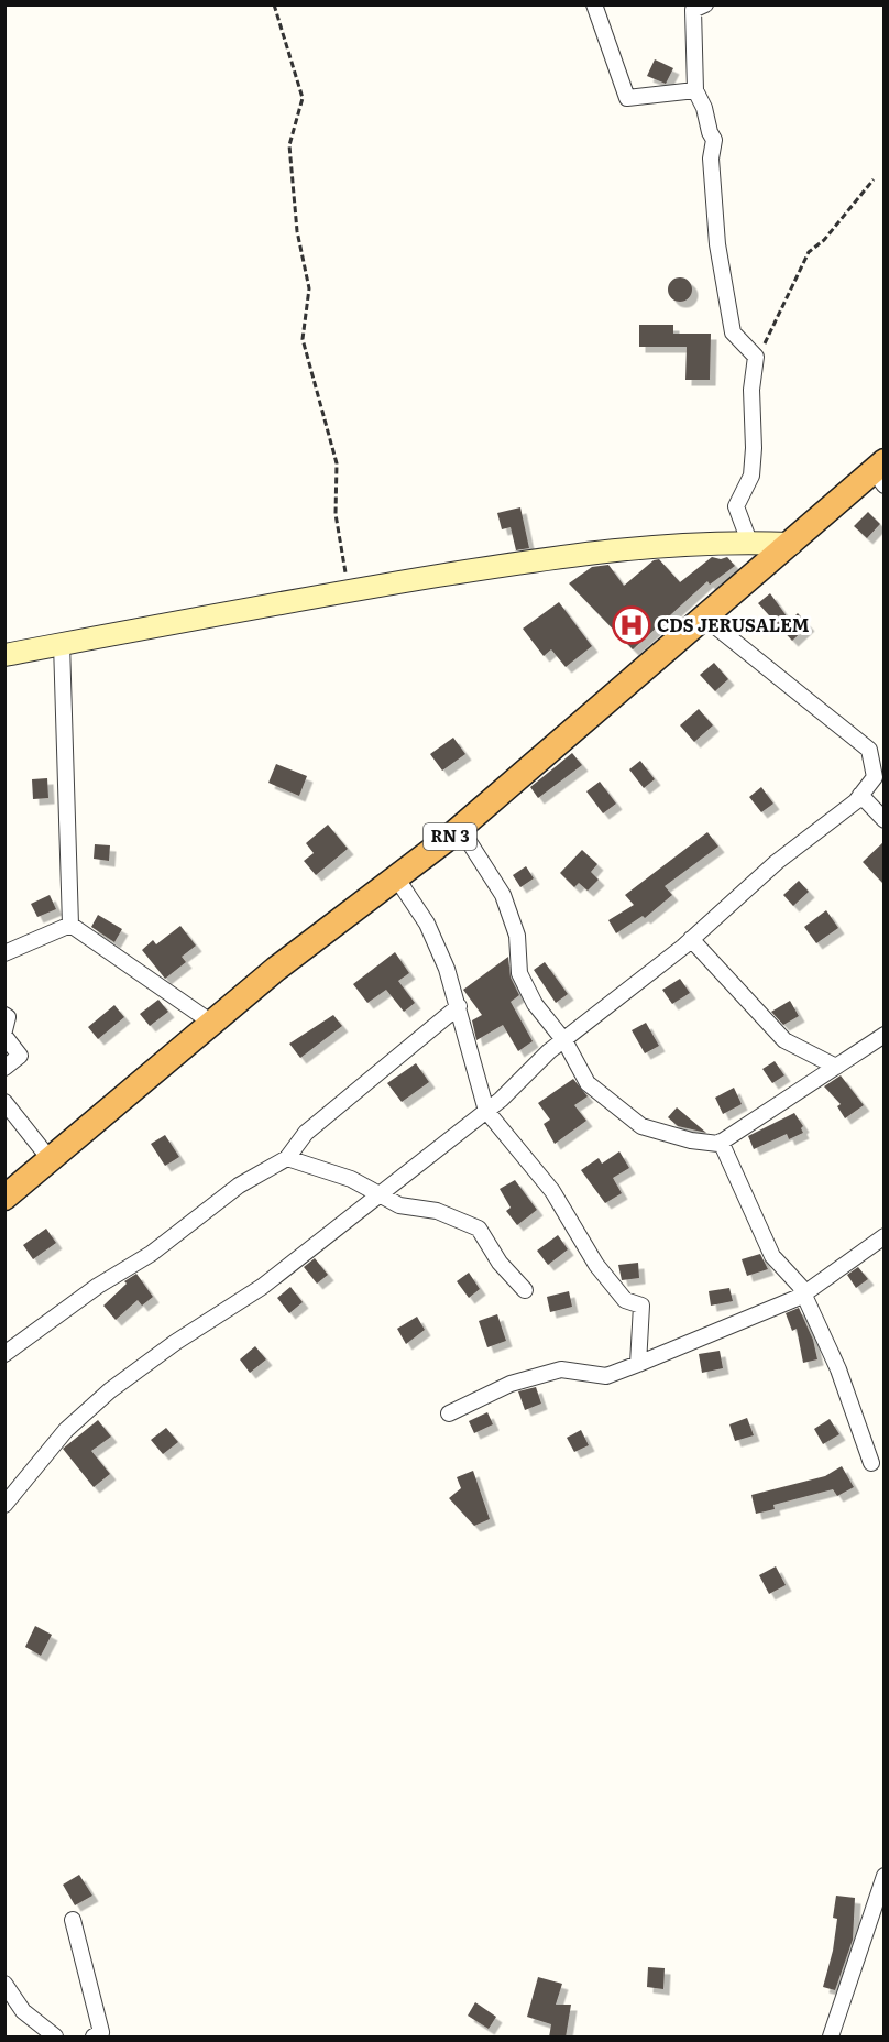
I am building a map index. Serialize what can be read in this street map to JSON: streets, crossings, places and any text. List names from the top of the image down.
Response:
{
  "streets": {
    "highway": ["RN 3"]
  },
  "places": {
    "hospital": ["CDS JERUSALEM"]
  }
}
